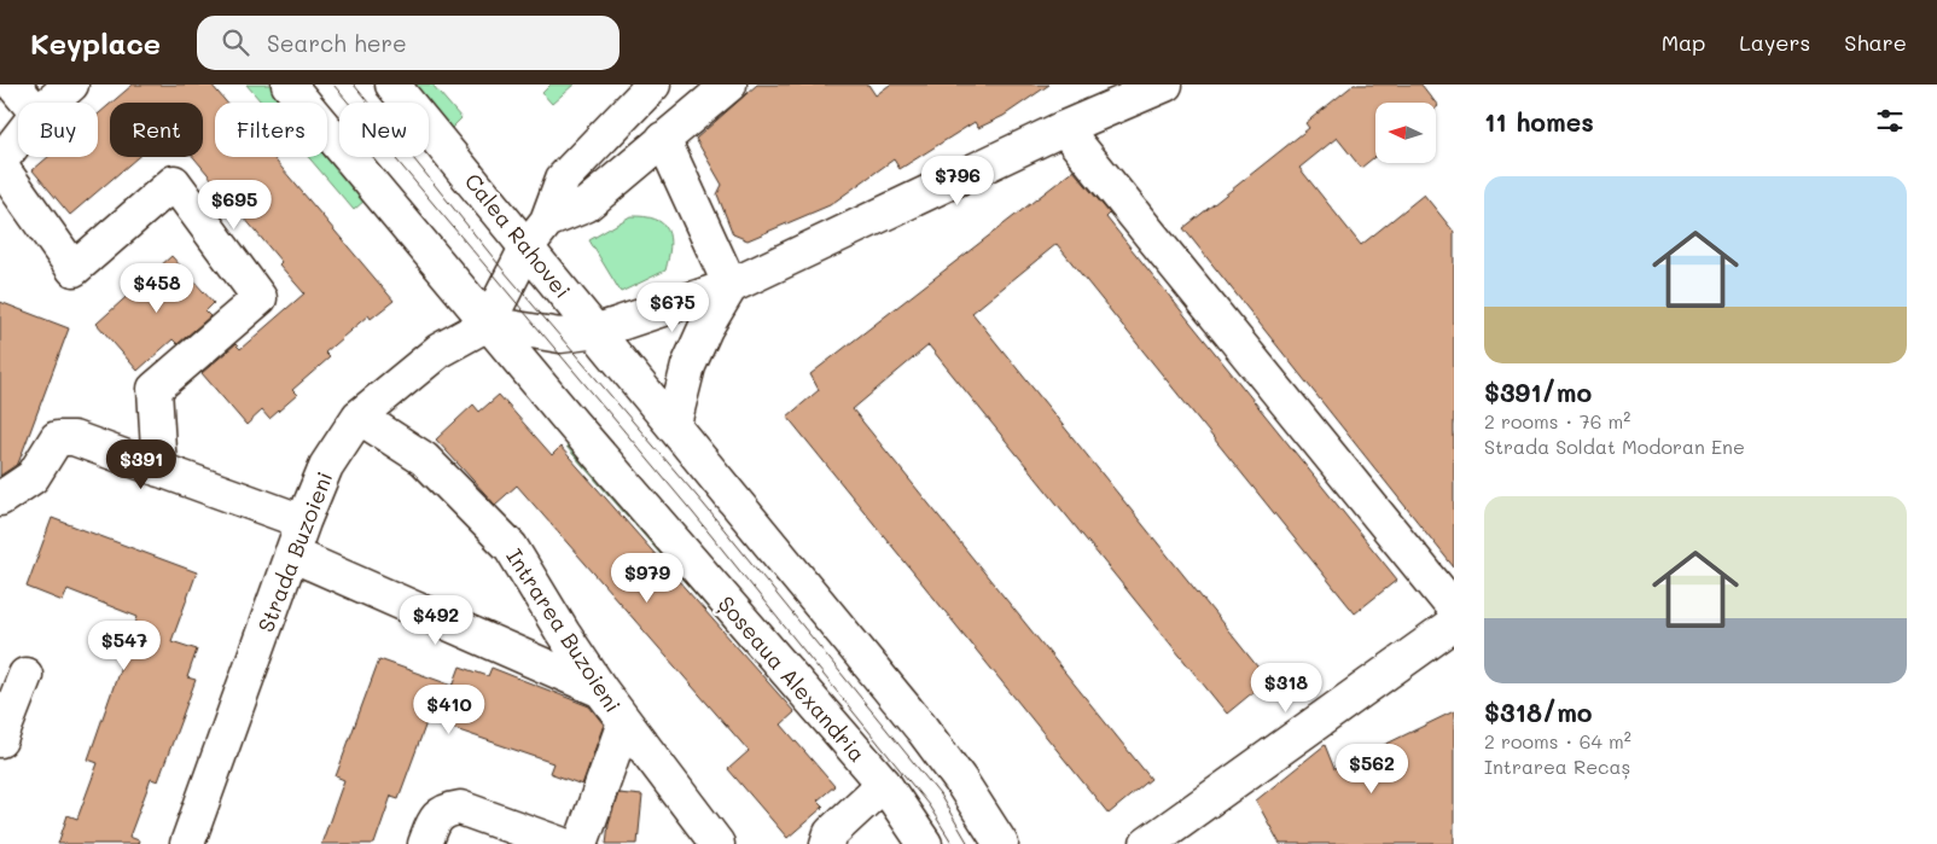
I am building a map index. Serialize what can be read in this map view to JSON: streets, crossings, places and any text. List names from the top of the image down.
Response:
{
  "streets": {
    "street": [
      "Calea Rahovei",
      "Strada Buzoieni",
      "Intrarea Buzoieni",
      "Șoseaua Alexandria"
    ]
  },
  "crossings": [
    ["Strada Buzoieni", "Intrarea Buzoieni"],
    ["Strada Buzoieni", "Șoseaua Alexandria"]
  ],
  "north": "left",
  "page": {
    "header": "Keyplace",
    "search": "Search here",
    "nav": ["Map", "Layers", "Share"],
    "heading": "11 homes",
    "chip": [
      "Buy",
      "Rent",
      "Filters",
      "New"
    ],
    "price": [
      "$796",
      "$695",
      "$458",
      "$675",
      "$391",
      "$979",
      "$492",
      "$547",
      "$318",
      "$410",
      "$562"
    ],
    "list": [
      {
        "name": "$391/mo",
        "note": "2 rooms · 76 m² · Strada Soldat Modoran Ene"
      },
      {
        "name": "$318/mo",
        "note": "2 rooms · 64 m² · Intrarea Recaș"
      }
    ]
  }
}
